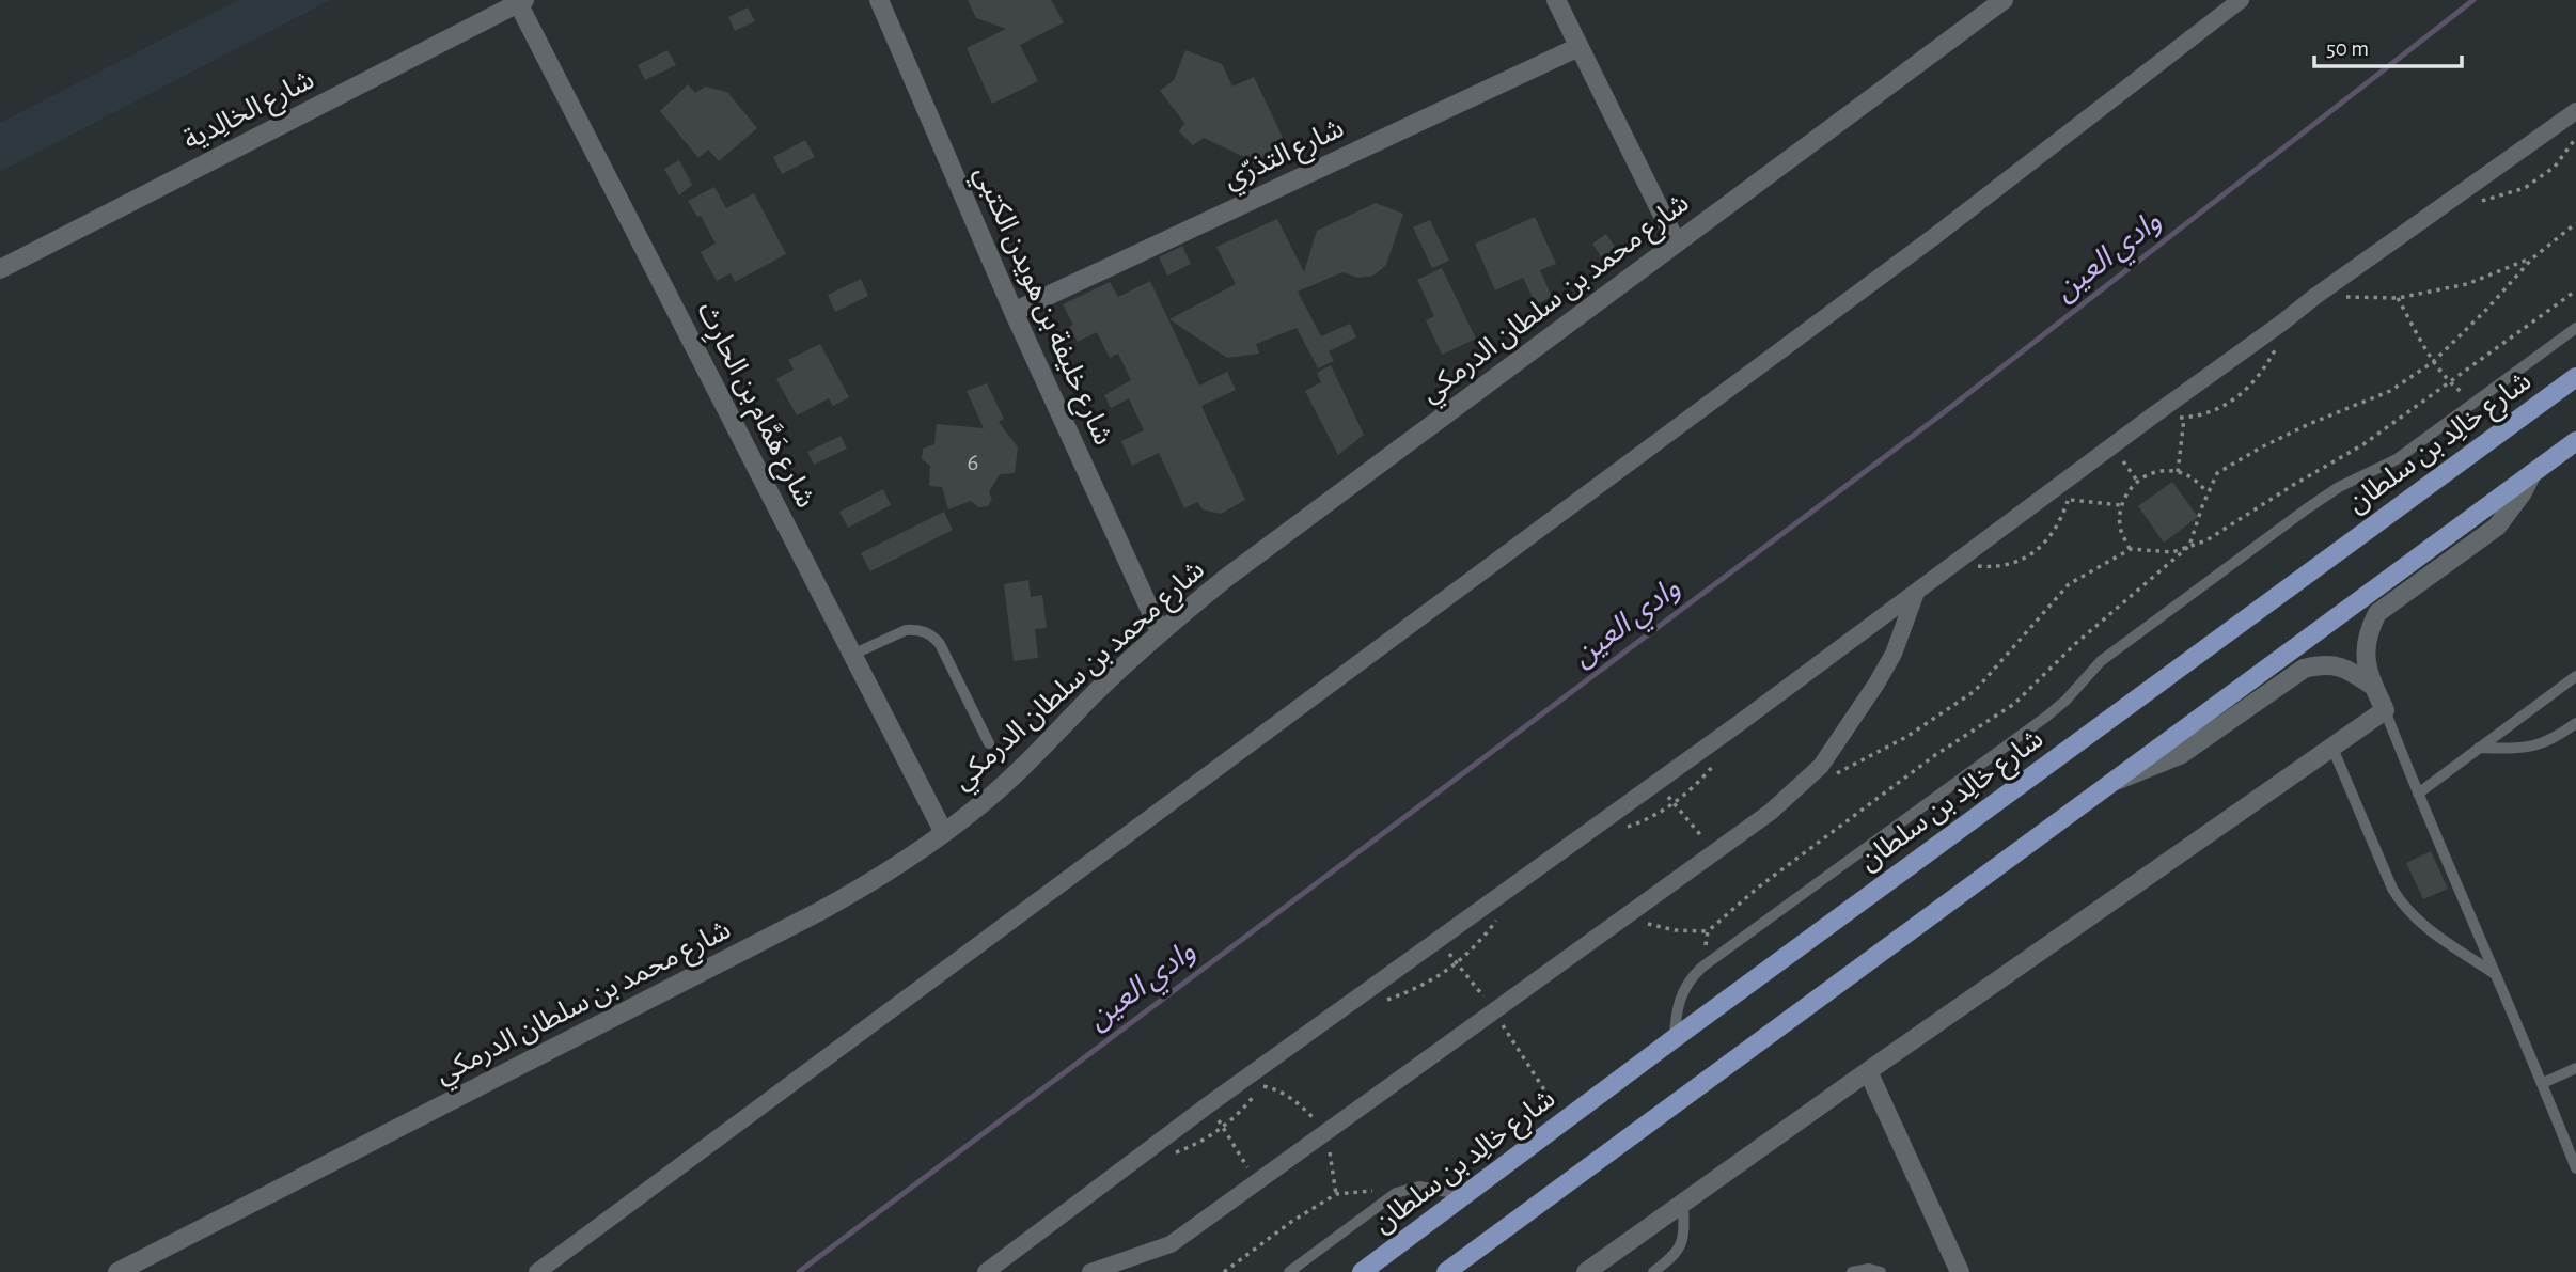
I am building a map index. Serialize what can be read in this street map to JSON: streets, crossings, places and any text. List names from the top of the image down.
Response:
{
  "streets": {
    "main road": ["شارع خالِد بن سلطان"],
    "street": [
      "شارع الخالِدية",
      "شارع التذرّي",
      "شارع محمد بن سلطان الدرمكي",
      "شارع خليفة بن هويدن الكتبي",
      "شارع هَمَّام بن الحارِث"
    ]
  },
  "crossings": [
    ["شارع الخالِدية", "شارع هَمَّام بن الحارِث"],
    ["شارع التذرّي", "شارع خليفة بن هويدن الكتبي"],
    ["شارع محمد بن سلطان الدرمكي", "شارع خليفة بن هويدن الكتبي"],
    ["شارع محمد بن سلطان الدرمكي", "شارع هَمَّام بن الحارِث"]
  ],
  "water": ["وادي العين"],
  "house_numbers": ["6"],
  "scale_bar": "50 m"
}
